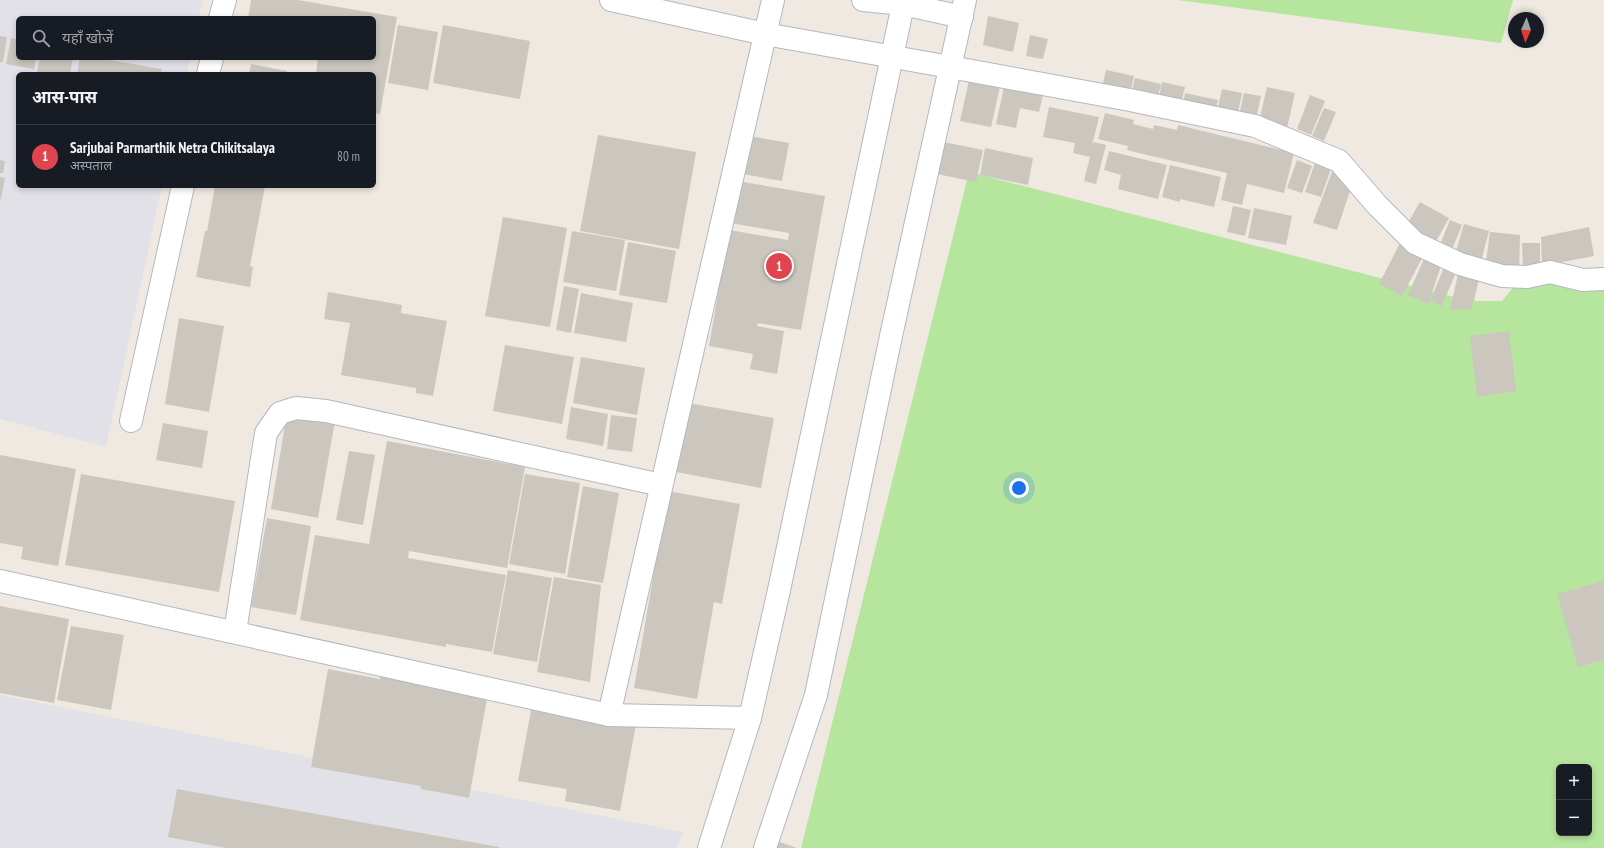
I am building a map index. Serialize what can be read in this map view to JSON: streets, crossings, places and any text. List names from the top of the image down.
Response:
{
  "north": "bottom",
  "page": {
    "search": "यहाँ खोजें",
    "heading": "आस-पास",
    "list": [
      {
        "mark": "1",
        "name": "Sarjubai Parmarthik Netra Chikitsalaya",
        "note": "अस्पताल",
        "value": "80 m"
      }
    ],
    "pins": "1",
    "map_buttons": ["+", "−"]
  }
}
